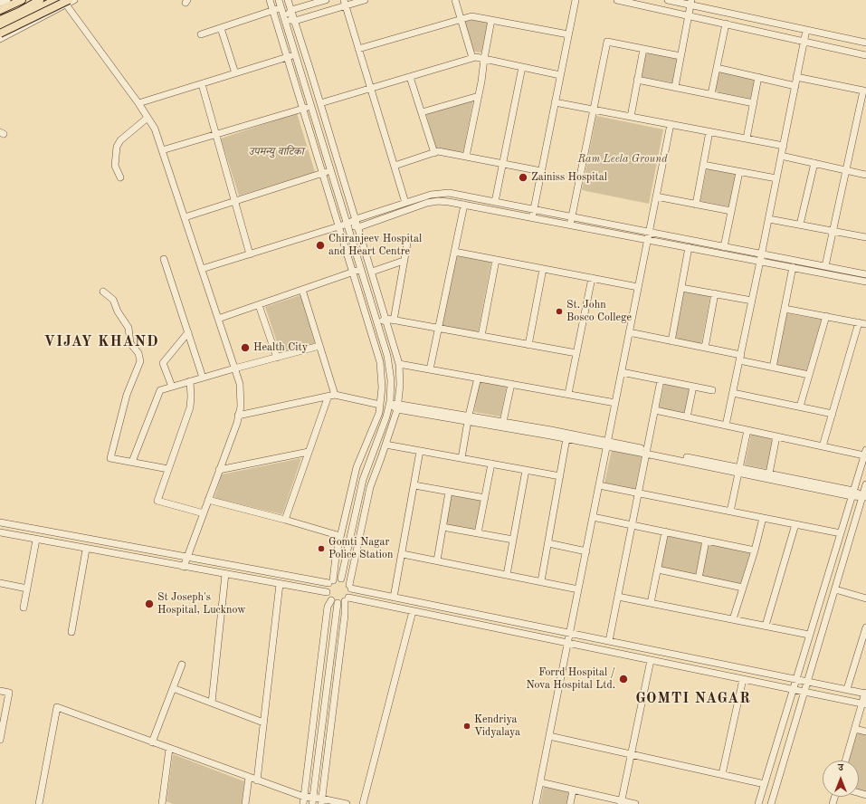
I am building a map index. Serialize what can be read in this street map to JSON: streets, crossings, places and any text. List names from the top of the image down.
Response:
{
  "districts": ["VIJAY KHAND", "GOMTI NAGAR"],
  "parks": ["उपमन्यु वाटिका", "Ram Leela Ground"],
  "places": [
    "Zainiss Hospital",
    "Chiranjeev Hospital and Heart Centre",
    "St. John Bosco College",
    "Health City",
    "Gomti Nagar Police Station",
    "St Joseph's Hospital, Lucknow",
    "Forrd Hospital / Nova Hospital Ltd.",
    "Kendriya Vidyalaya"
  ],
  "north": "top"
}
